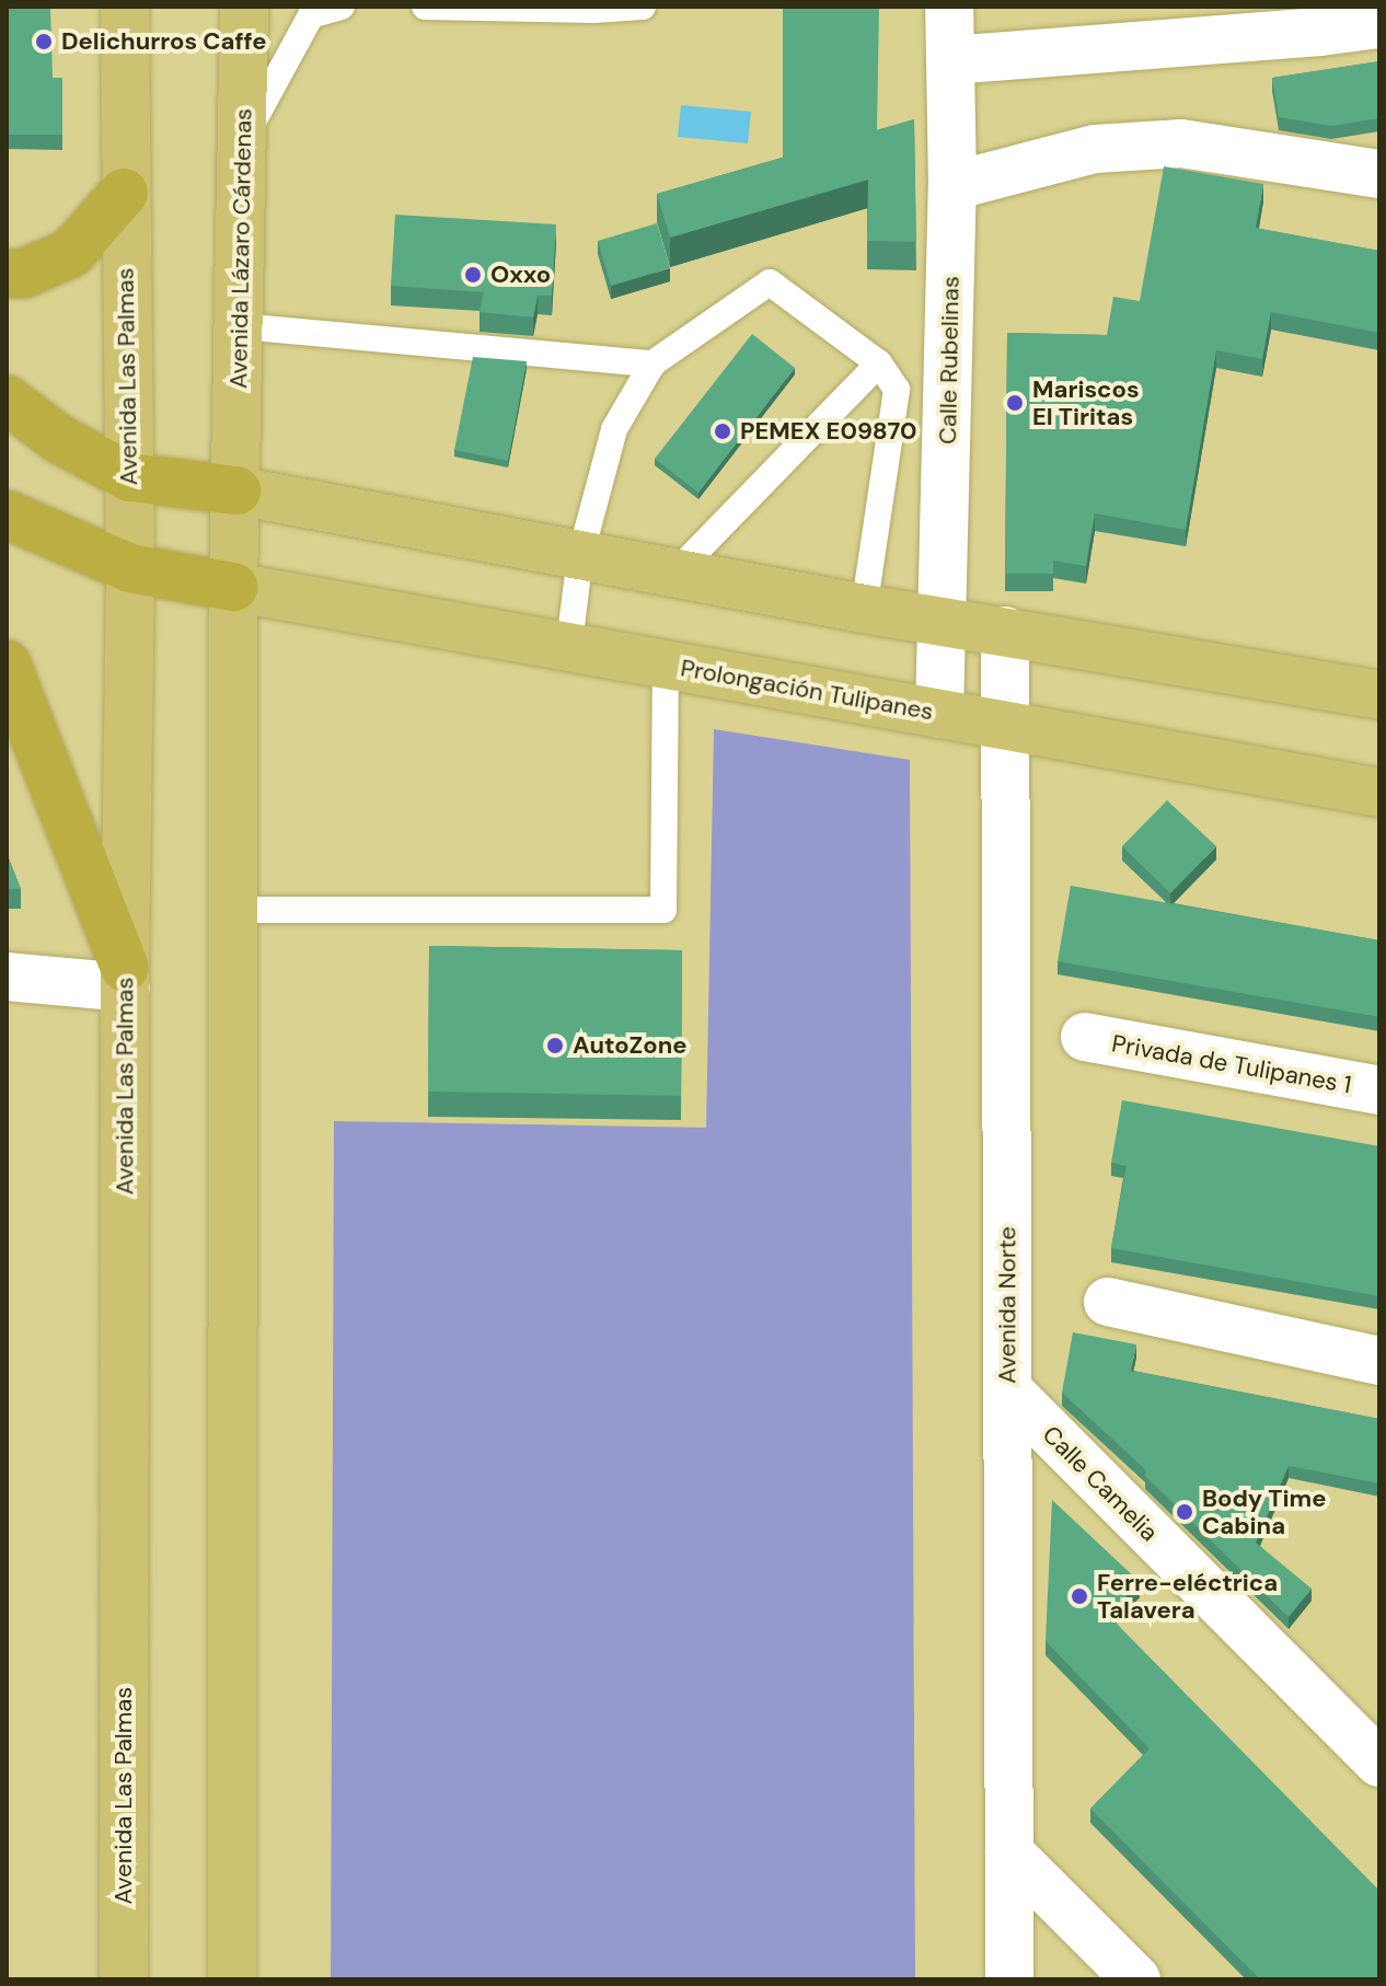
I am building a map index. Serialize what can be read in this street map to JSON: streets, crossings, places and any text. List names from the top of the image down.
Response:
{
  "streets": {
    "main road": ["Avenida Lázaro Cárdenas", "Avenida Las Palmas", "Prolongación Tulipanes"],
    "street": [
      "Calle Rubelinas",
      "Privada de Tulipanes 1",
      "Avenida Norte",
      "Calle Camelia"
    ]
  },
  "crossings": [
    ["Calle Rubelinas", "Prolongación Tulipanes"],
    ["Prolongación Tulipanes", "Avenida Norte"],
    ["Avenida Norte", "Calle Camelia"]
  ],
  "places": [
    "Delichurros Caffe",
    "Oxxo",
    "Mariscos El Tiritas",
    "PEMEX E09870",
    "AutoZone",
    "Body Time Cabina",
    "Ferre-eléctrica Talavera"
  ]
}
